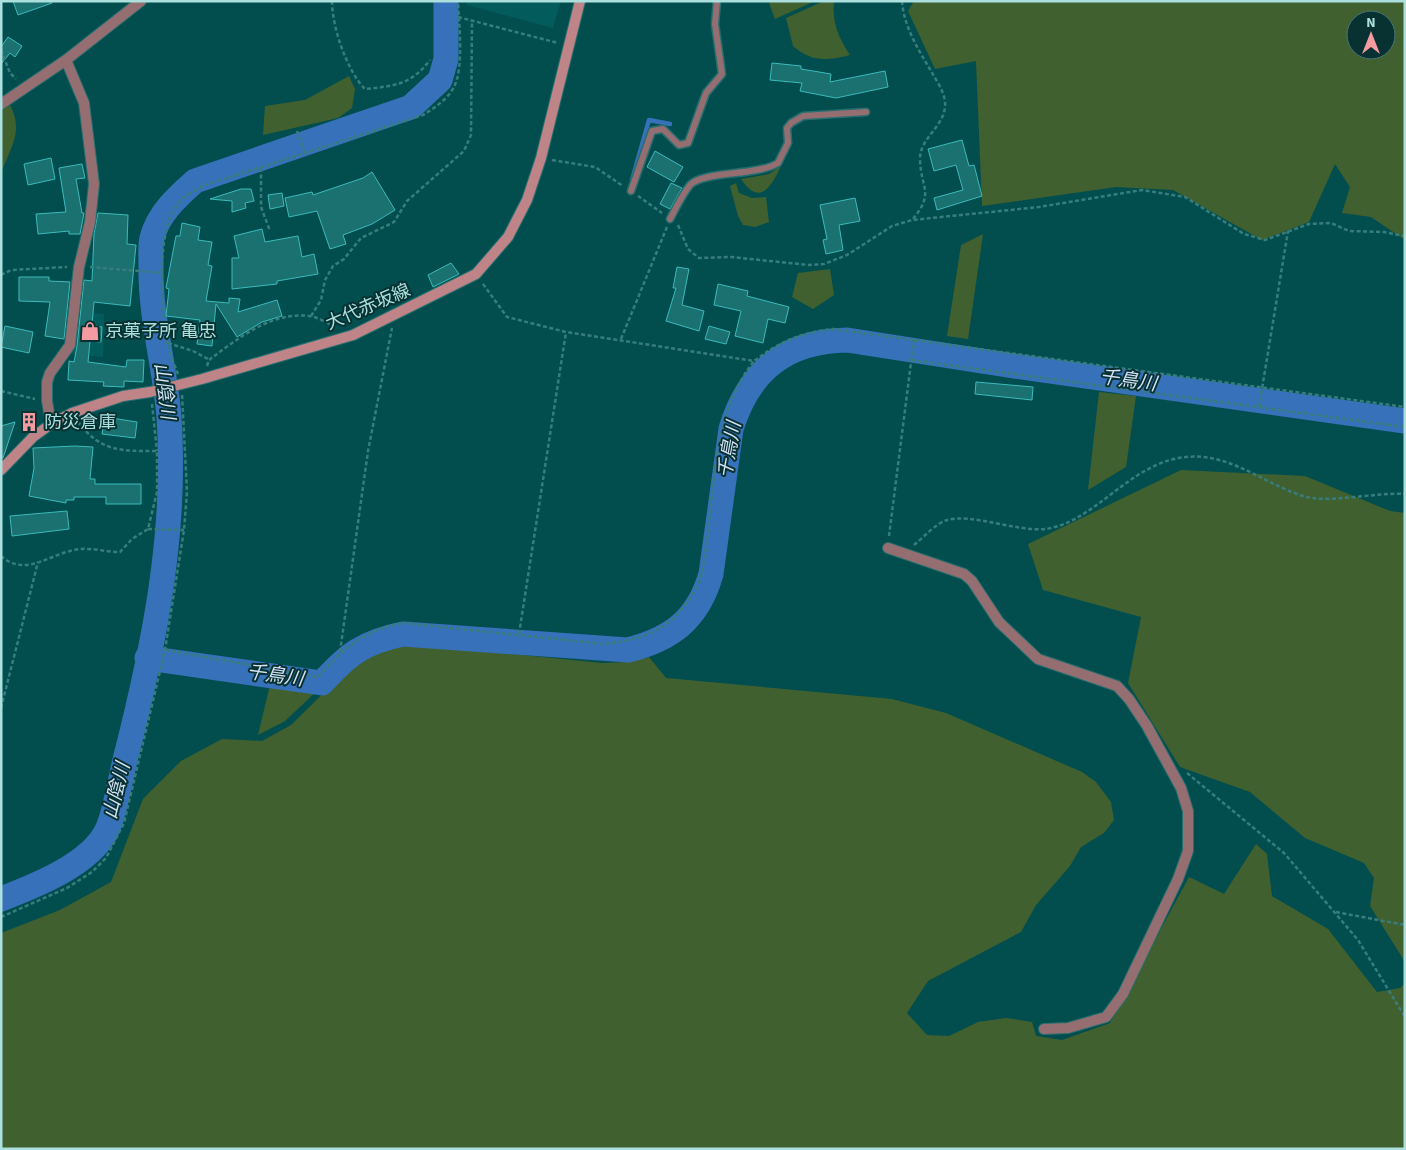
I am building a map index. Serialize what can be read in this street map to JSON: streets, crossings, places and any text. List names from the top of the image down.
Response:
{
  "streets": {
    "main road": ["大代赤坂線"]
  },
  "water": ["千鳥川", "山陰川"],
  "places": {
    "shop": ["京菓子所 亀忠"],
    "building": ["防災倉庫"]
  },
  "north": "top"
}
